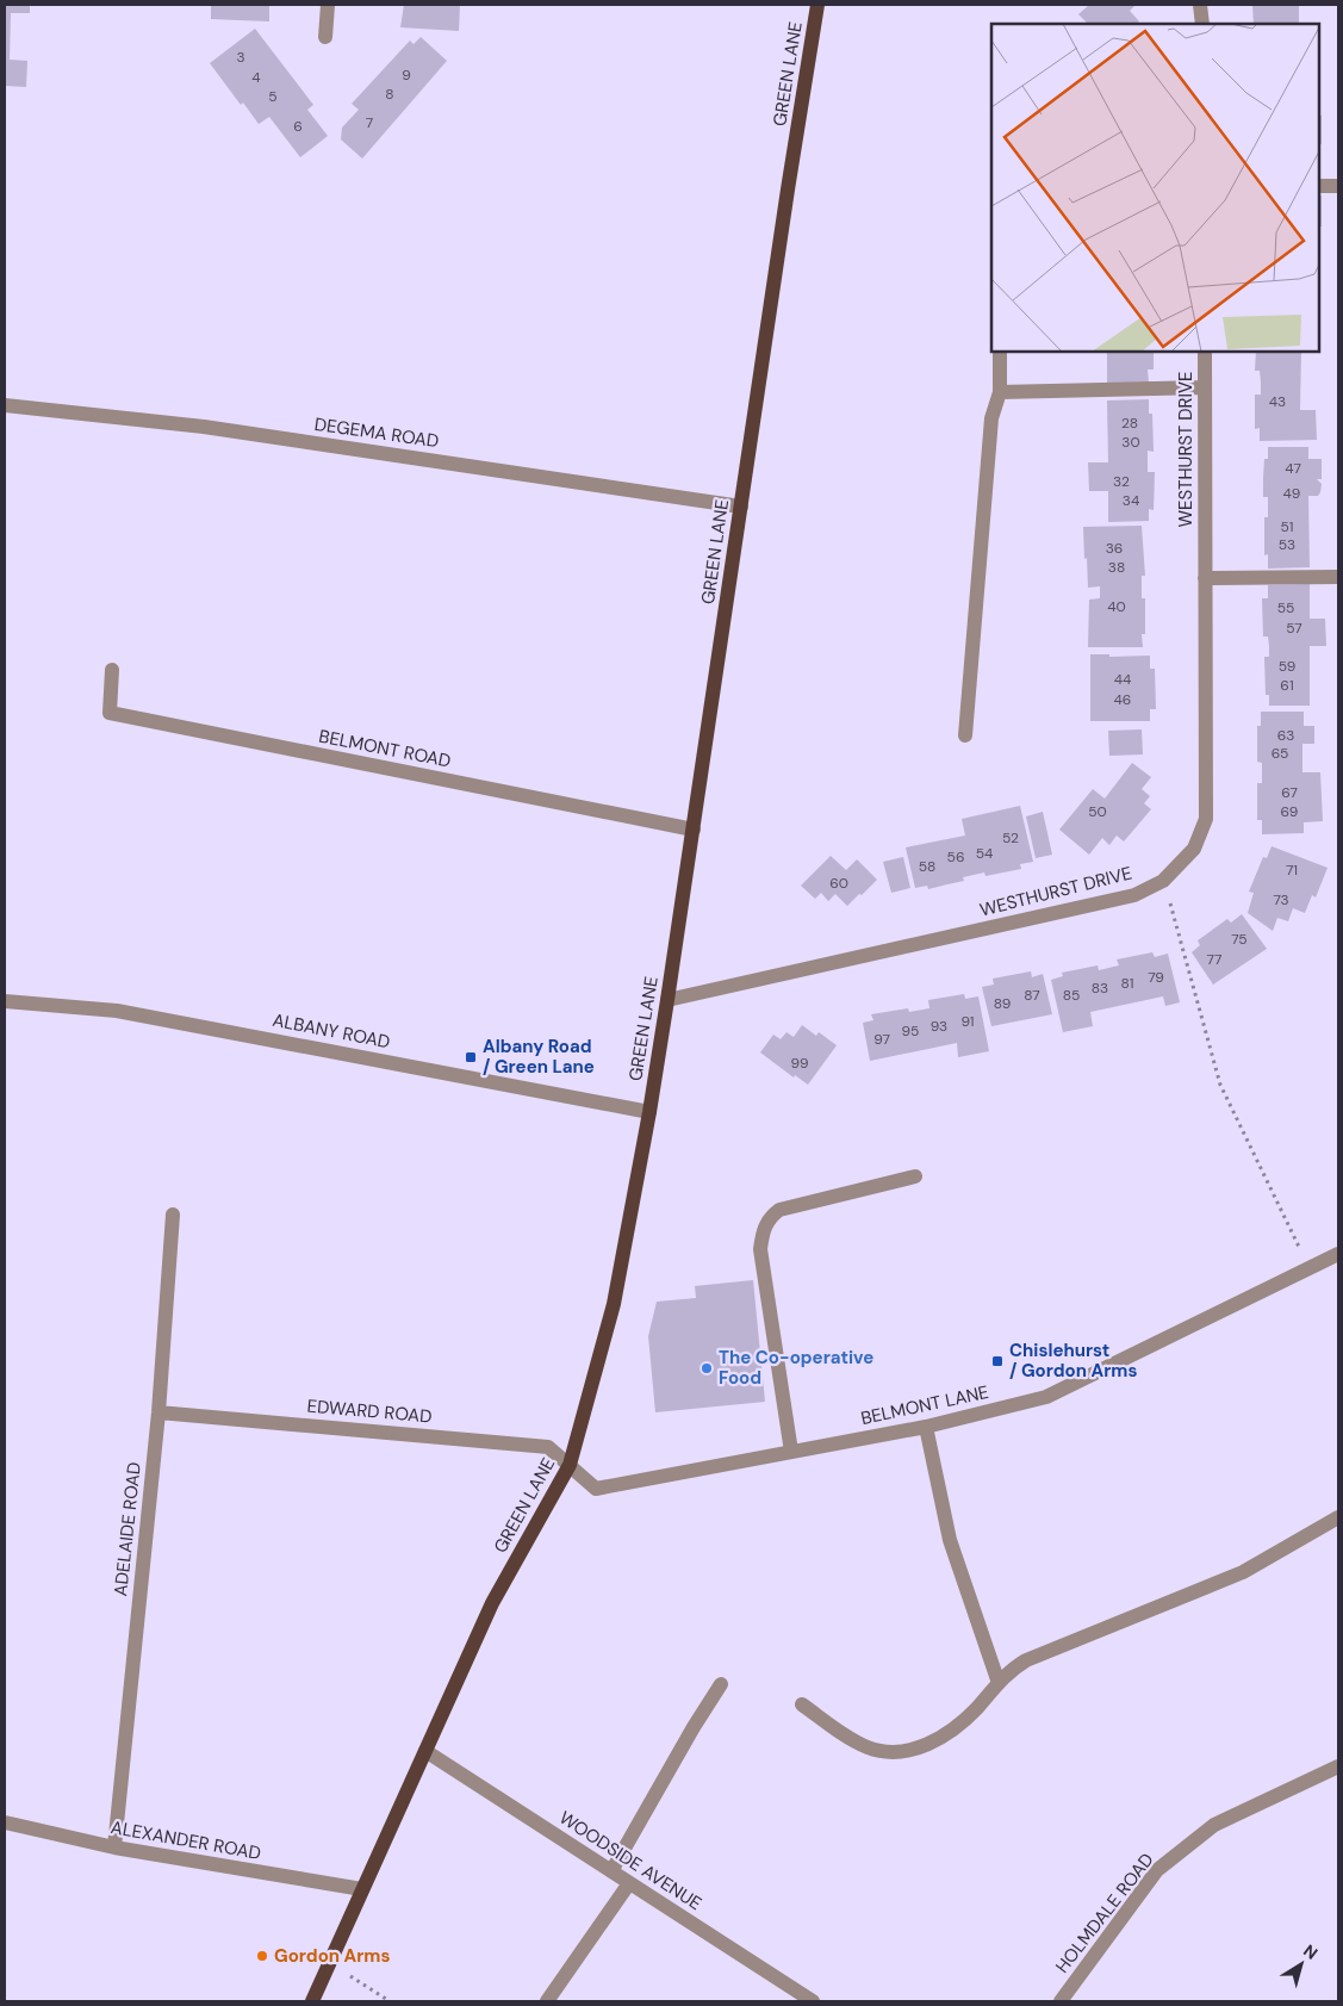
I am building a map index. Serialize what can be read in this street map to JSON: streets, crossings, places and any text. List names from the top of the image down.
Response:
{
  "streets": {
    "main road": ["GREEN LANE"],
    "street": [
      "DEGEMA ROAD",
      "WESTHURST DRIVE",
      "BELMONT ROAD",
      "ALBANY ROAD",
      "BELMONT LANE",
      "EDWARD ROAD",
      "ADELAIDE ROAD",
      "ALEXANDER ROAD",
      "WOODSIDE AVENUE",
      "HOLMDALE ROAD"
    ]
  },
  "crossings": [
    ["GREEN LANE", "DEGEMA ROAD"],
    ["GREEN LANE", "WESTHURST DRIVE"],
    ["GREEN LANE", "BELMONT ROAD"],
    ["GREEN LANE", "ALBANY ROAD"],
    ["GREEN LANE", "BELMONT LANE"],
    ["GREEN LANE", "EDWARD ROAD"],
    ["GREEN LANE", "ALEXANDER ROAD"],
    ["GREEN LANE", "WOODSIDE AVENUE"],
    ["BELMONT LANE", "EDWARD ROAD"],
    ["EDWARD ROAD", "ADELAIDE ROAD"],
    ["ADELAIDE ROAD", "ALEXANDER ROAD"]
  ],
  "places": {
    "transit": ["Albany Road / Green Lane", "Chislehurst / Gordon Arms"],
    "other": ["The Co-operative Food", "Gordon Arms"]
  },
  "house_numbers": [
    "3",
    "9",
    "4",
    "8",
    "5",
    "7",
    "6",
    "43",
    "28",
    "30",
    "47",
    "32",
    "49",
    "34",
    "51",
    "53",
    "36",
    "38",
    "40",
    "55",
    "57",
    "59",
    "44",
    "61",
    "46",
    "63",
    "65",
    "67",
    "50",
    "69",
    "52",
    "54",
    "56",
    "58",
    "71",
    "60",
    "73",
    "75",
    "77",
    "79",
    "81",
    "83",
    "87",
    "85",
    "89",
    "91",
    "93",
    "95",
    "97",
    "99"
  ],
  "north": "top right"
}
